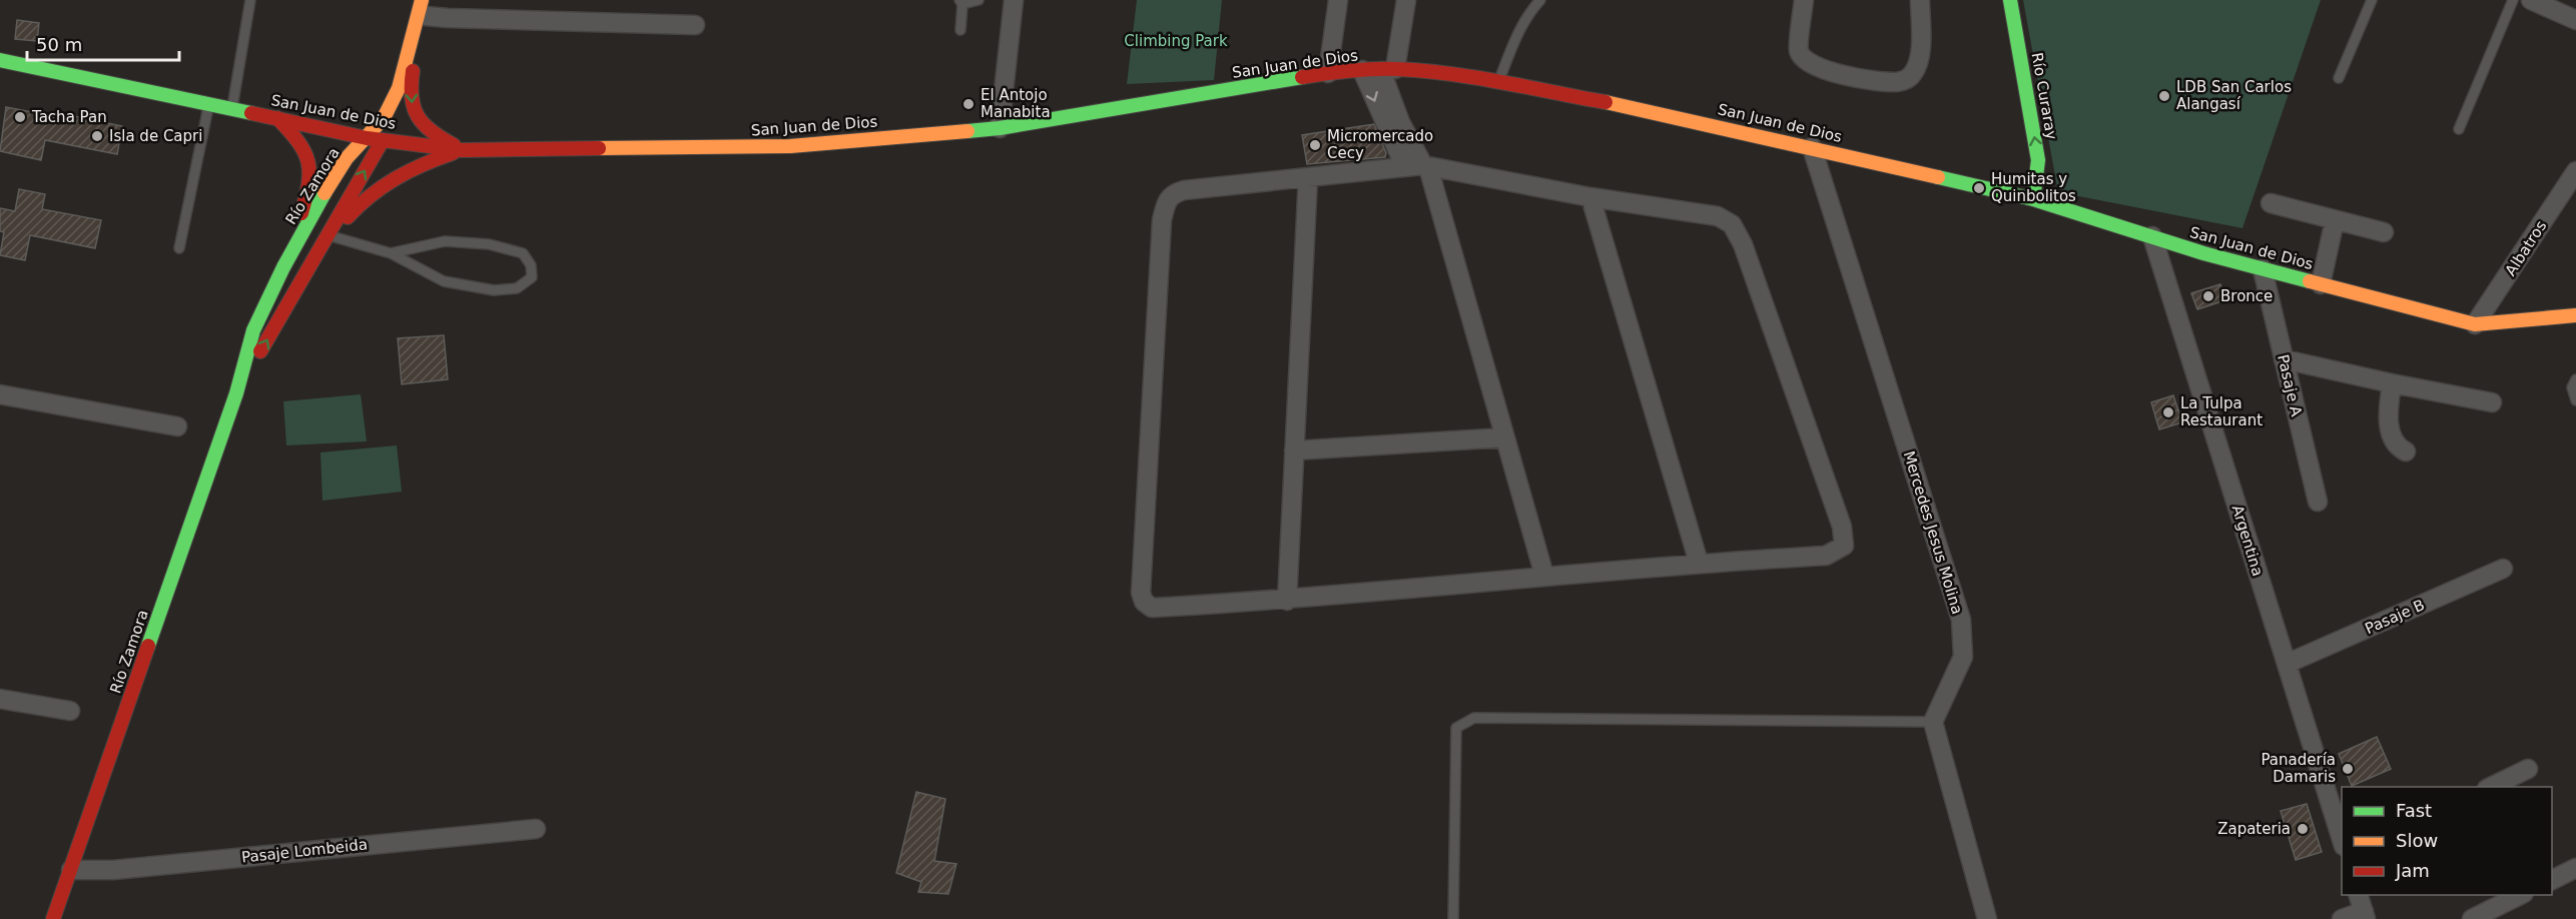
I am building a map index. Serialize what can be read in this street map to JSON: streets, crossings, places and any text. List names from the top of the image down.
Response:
{
  "streets": {
    "street": [
      "San Juan de Dios",
      "Río Curaray",
      "Río Zamora",
      "Albatros",
      "Pasaje A",
      "Mercedes Jesus Molina",
      "Argentina",
      "Pasaje B",
      "Pasaje Lombeida"
    ]
  },
  "crossings": [
    ["San Juan de Dios", "Río Curaray"],
    ["San Juan de Dios", "Río Zamora"],
    ["San Juan de Dios", "Albatros"],
    ["San Juan de Dios", "Pasaje A"],
    ["San Juan de Dios", "Mercedes Jesus Molina"],
    ["San Juan de Dios", "Argentina"],
    ["Río Zamora", "Pasaje Lombeida"],
    ["Argentina", "Pasaje B"]
  ],
  "one_way": ["Río Curaray"],
  "parks": ["Climbing Park"],
  "places": [
    "LDB San Carlos Alangasí",
    "El Antojo Manabita",
    "Tacha Pan",
    "Isla de Capri",
    "Micromercado Cecy",
    "Humitas y Quinbolitos",
    "Bronce",
    "La Tulpa Restaurant",
    "Panadería Damaris",
    "Zapateria"
  ],
  "legend": ["Fast", "Slow", "Jam"],
  "scale_bar": "50 m"
}
